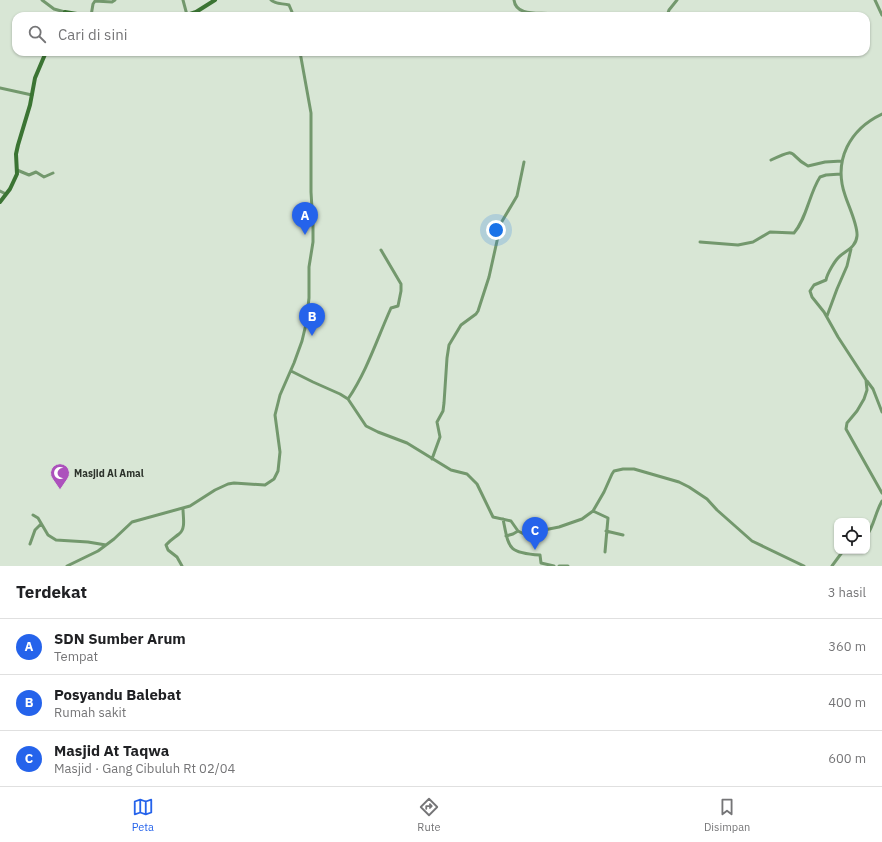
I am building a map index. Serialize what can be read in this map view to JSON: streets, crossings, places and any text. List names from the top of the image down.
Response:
{
  "places": {
    "mosque": ["Masjid Al Amal"]
  },
  "page": {
    "search": "Cari di sini",
    "pins": ["A", "B", "C"],
    "heading": ["Terdekat", "3 hasil"],
    "list": [
      {
        "mark": "A",
        "name": "SDN Sumber Arum",
        "note": "Tempat",
        "value": "360 m"
      },
      {
        "mark": "B",
        "name": "Posyandu Balebat",
        "note": "Rumah sakit",
        "value": "400 m"
      },
      {
        "mark": "C",
        "name": "Masjid At Taqwa",
        "note": "Masjid · Gang Cibuluh Rt 02/04",
        "value": "600 m"
      }
    ],
    "nav": ["Peta", "Rute", "Disimpan"]
  }
}
